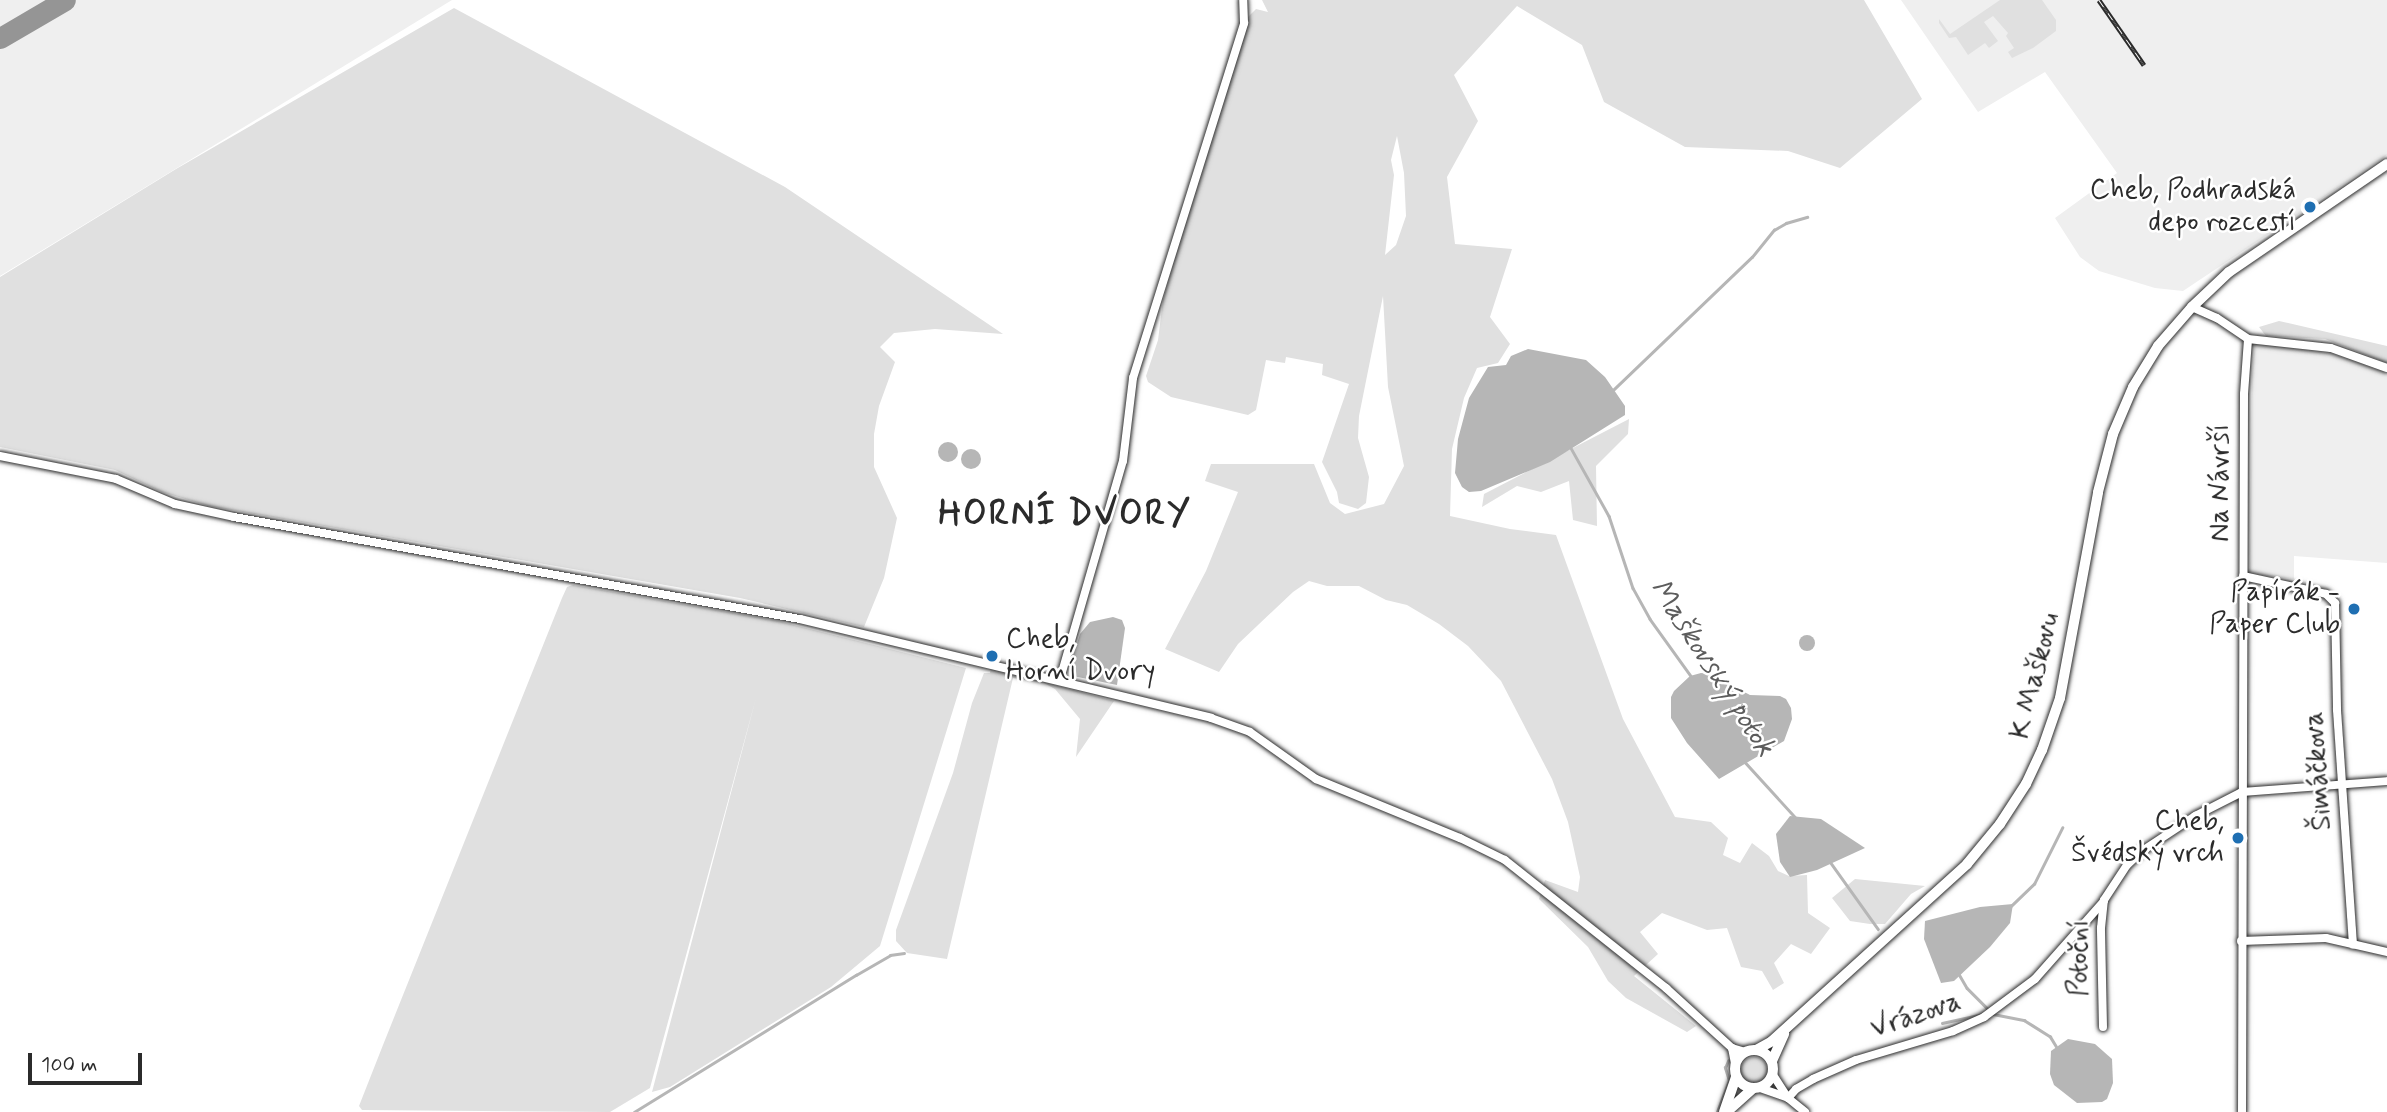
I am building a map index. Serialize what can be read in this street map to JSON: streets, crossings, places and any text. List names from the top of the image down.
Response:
{
  "streets": {
    "main road": ["K Maškovu"],
    "street": [
      "Na Návrší",
      "Šimáčkova",
      "Potoční",
      "Vrázova"
    ]
  },
  "crossings": [
    ["Na Návrší", "Šimáčkova"],
    ["Na Návrší", "Potoční"],
    ["Potoční", "Vrázova"]
  ],
  "districts": ["HORNÍ DVORY"],
  "water": ["Maškovský potok"],
  "places": [
    "Cheb, Podhradská depo rozcestí",
    "Papírák - Paper Club",
    "Cheb, Horní Dvory",
    "Cheb, Švédský vrch"
  ],
  "scale_bar": "100 m"
}
